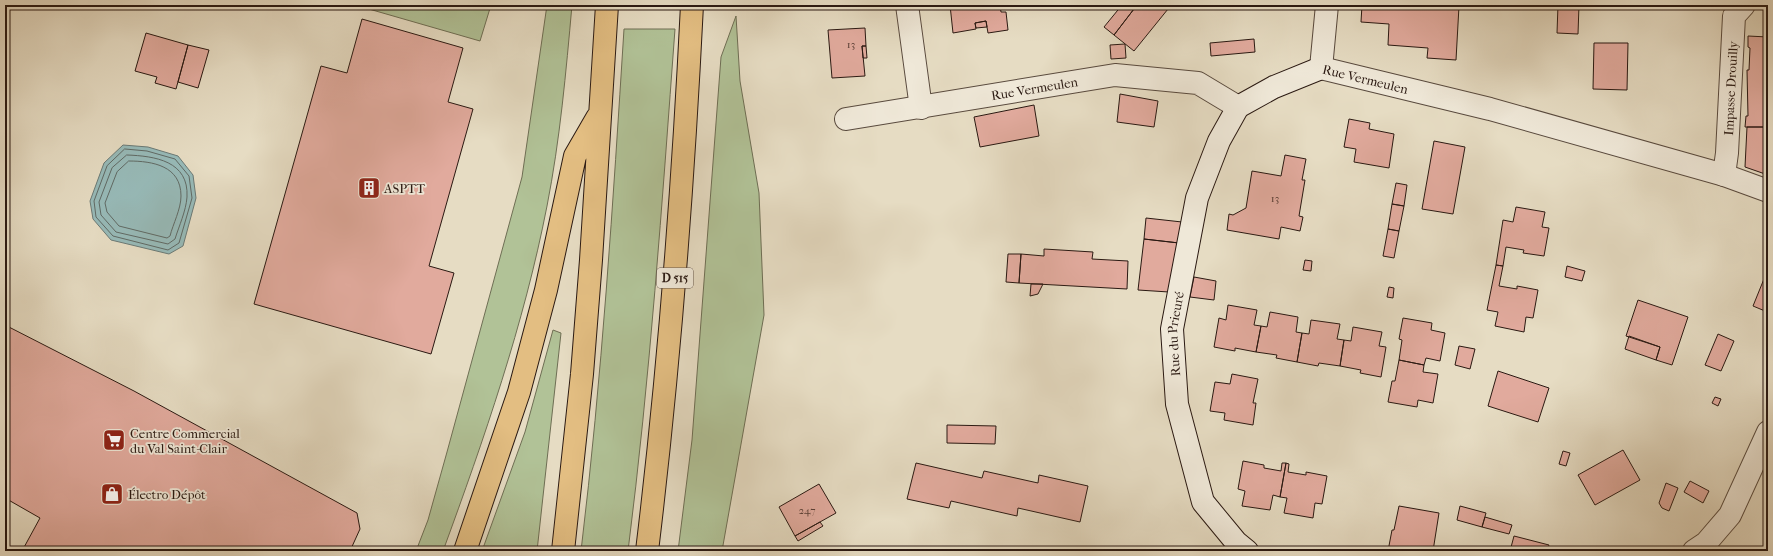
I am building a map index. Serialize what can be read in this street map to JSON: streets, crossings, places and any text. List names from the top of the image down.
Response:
{
  "streets": {
    "highway": ["D 515"],
    "street": ["Rue Vermeulen", "Impasse Drouilly", "Rue du Prieuré"]
  },
  "crossings": [
    ["Rue Vermeulen", "Impasse Drouilly"],
    ["Rue Vermeulen", "Rue du Prieuré"]
  ],
  "places": {
    "building": ["ASPTT"],
    "supermarket": ["Centre Commercial du Val Saint-Clair"],
    "shop": ["Électro Dépôt"]
  },
  "house_numbers": ["13", "13", "247"]
}
